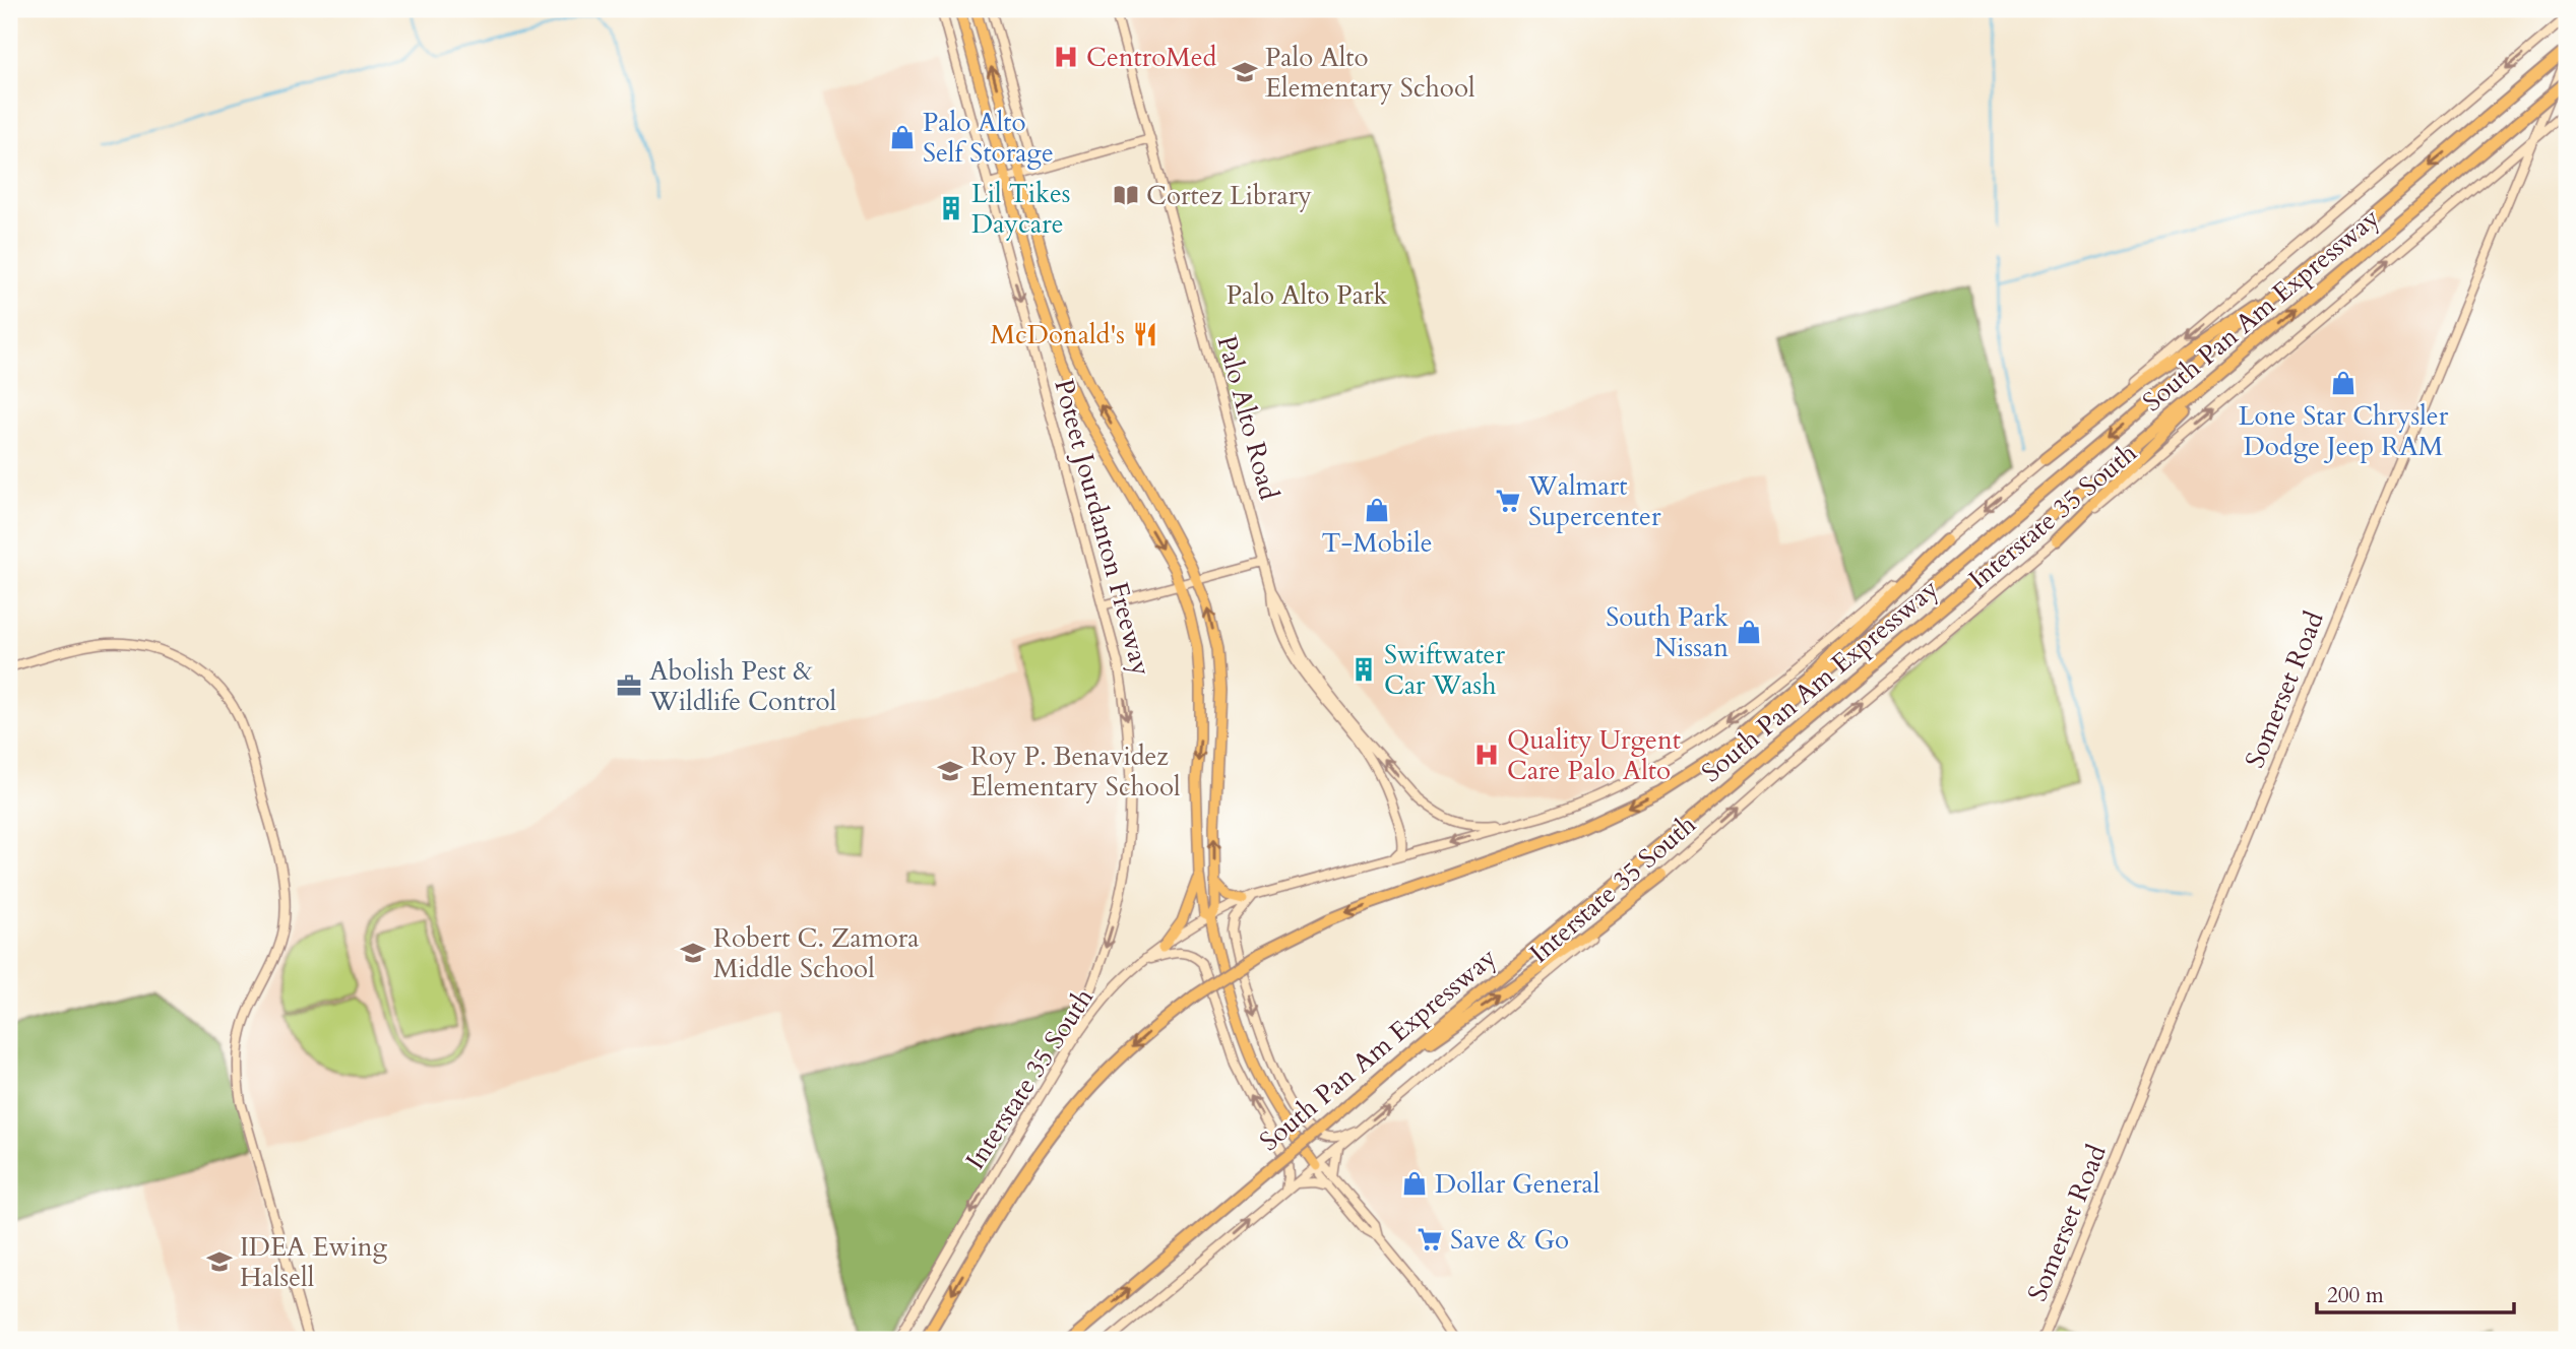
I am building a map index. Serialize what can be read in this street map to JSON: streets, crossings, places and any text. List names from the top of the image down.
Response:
{
  "streets": {
    "highway": ["South Pan Am Expressway"],
    "main road": [
      "Palo Alto Road",
      "Interstate 35 South",
      "Poteet Jourdanton Freeway",
      "Somerset Road"
    ]
  },
  "crossings": [
    ["Palo Alto Road", "Interstate 35 South"],
    ["Interstate 35 South", "Poteet Jourdanton Freeway"],
    ["Interstate 35 South", "Somerset Road"]
  ],
  "parks": ["Palo Alto Park"],
  "places": {
    "hospital": ["CentroMed", "Quality Urgent Care Palo Alto"],
    "school or university": [
      "Palo Alto Elementary School",
      "Roy P. Benavidez Elementary School",
      "Robert C. Zamora Middle School",
      "IDEA Ewing Halsell"
    ],
    "shop": [
      "Palo Alto Self Storage",
      "Lone Star Chrysler Dodge Jeep RAM",
      "T-Mobile",
      "South Park Nissan",
      "Dollar General"
    ],
    "library": ["Cortez Library"],
    "building": ["Lil Tikes Daycare", "Swiftwater Car Wash"],
    "restaurant": ["McDonald's"],
    "supermarket": ["Walmart Supercenter", "Save & Go"],
    "office": ["Abolish Pest & Wildlife Control"]
  },
  "scale_bar": "200 m"
}
